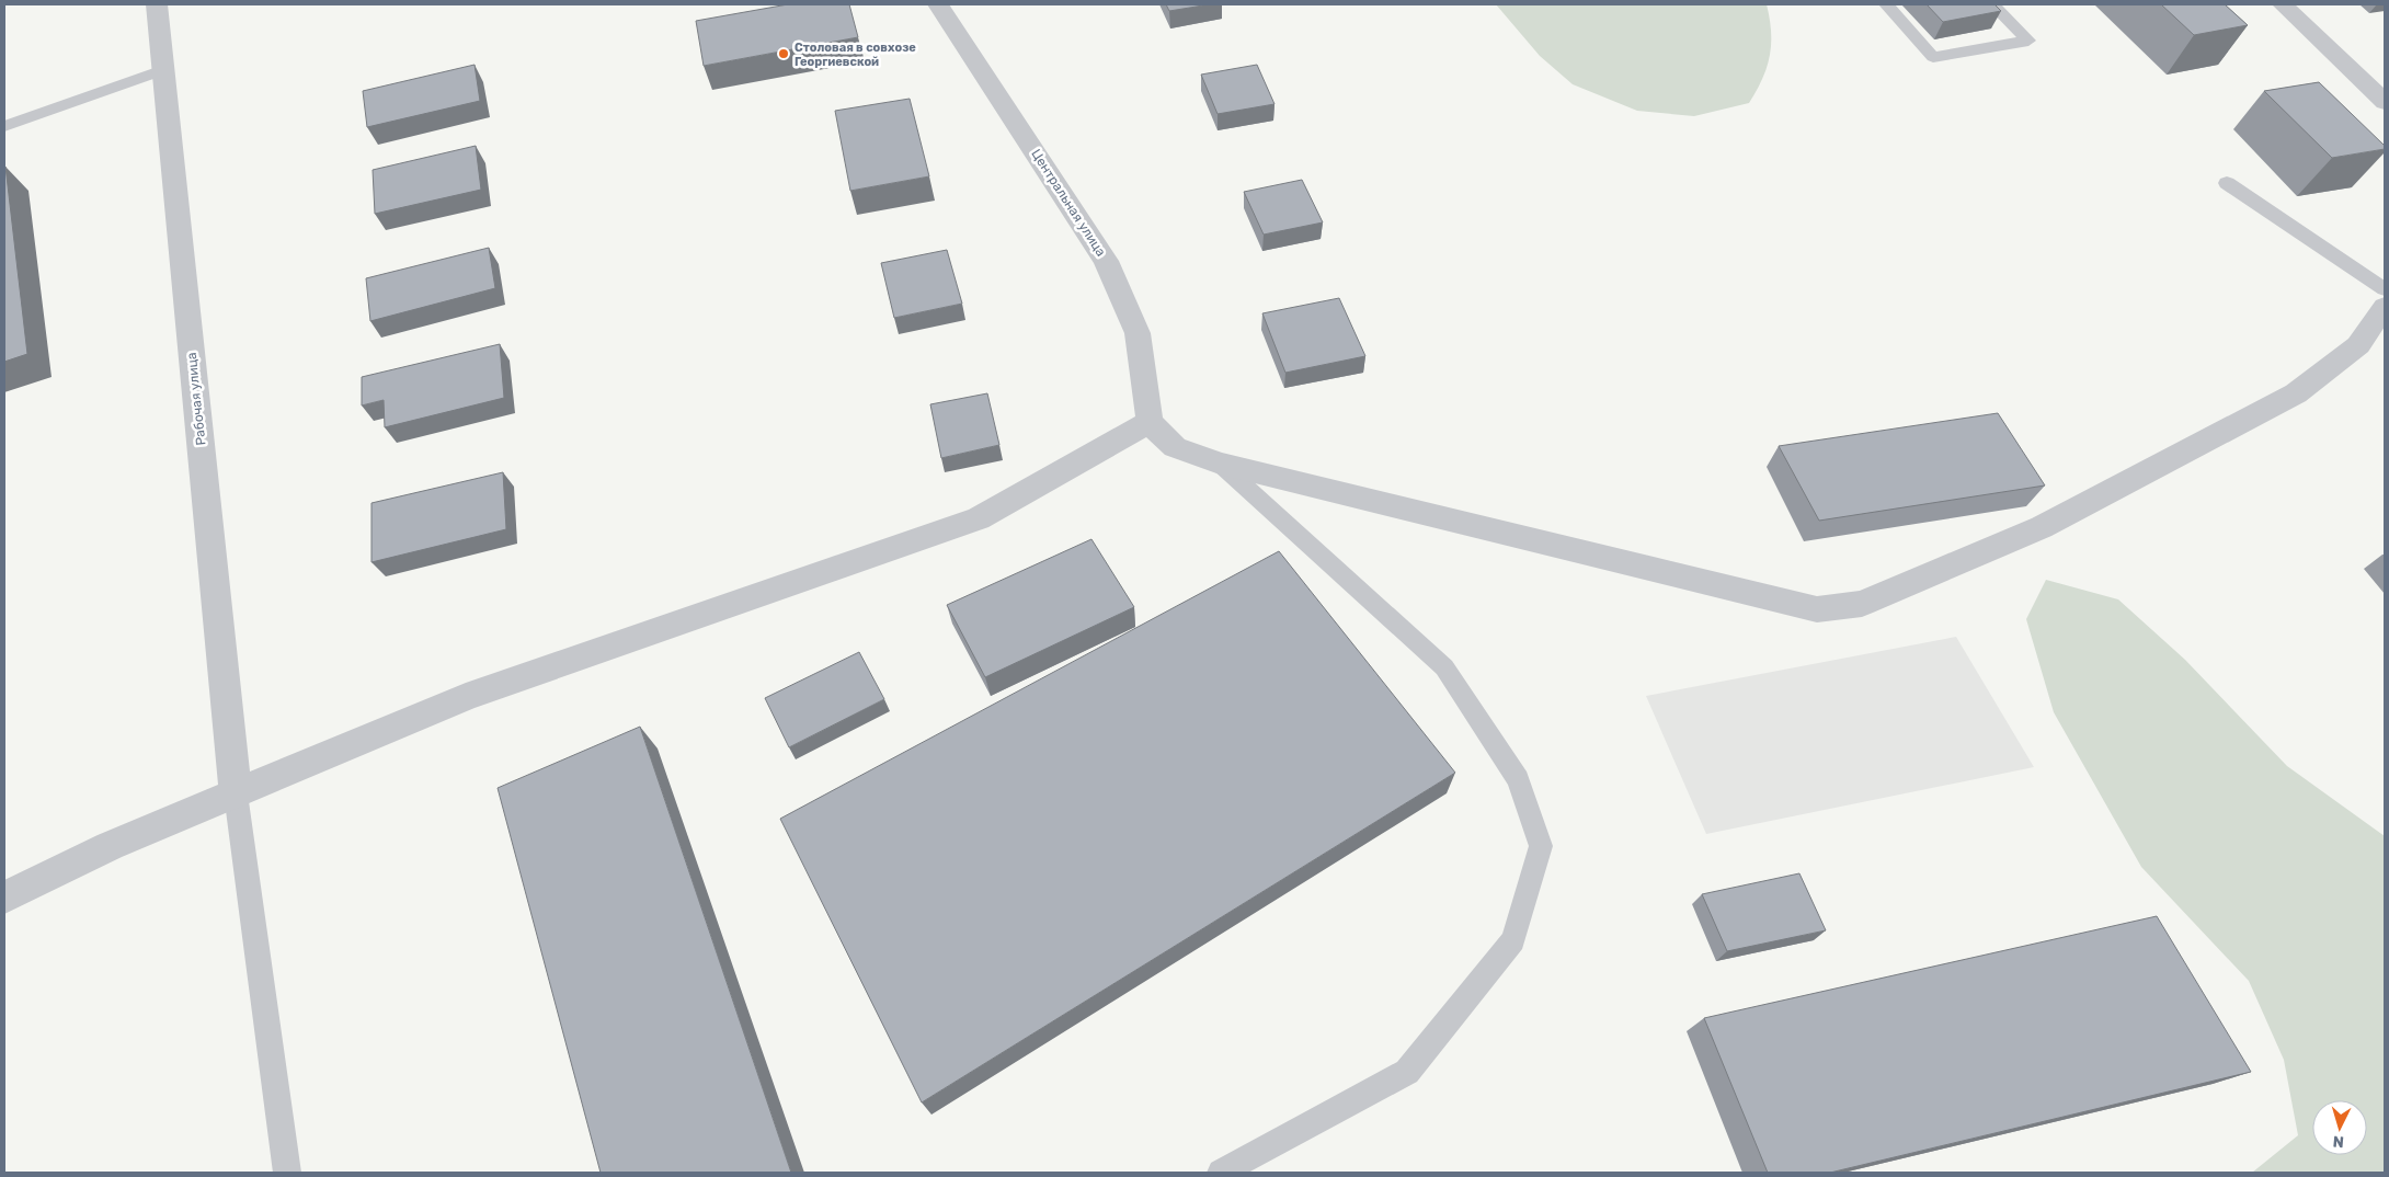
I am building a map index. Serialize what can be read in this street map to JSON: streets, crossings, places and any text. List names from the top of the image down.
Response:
{
  "streets": {
    "street": ["Центральная улица", "Рабочая улица"]
  },
  "places": ["Столовая в совхозе Георгиевской"],
  "north": "bottom"
}
